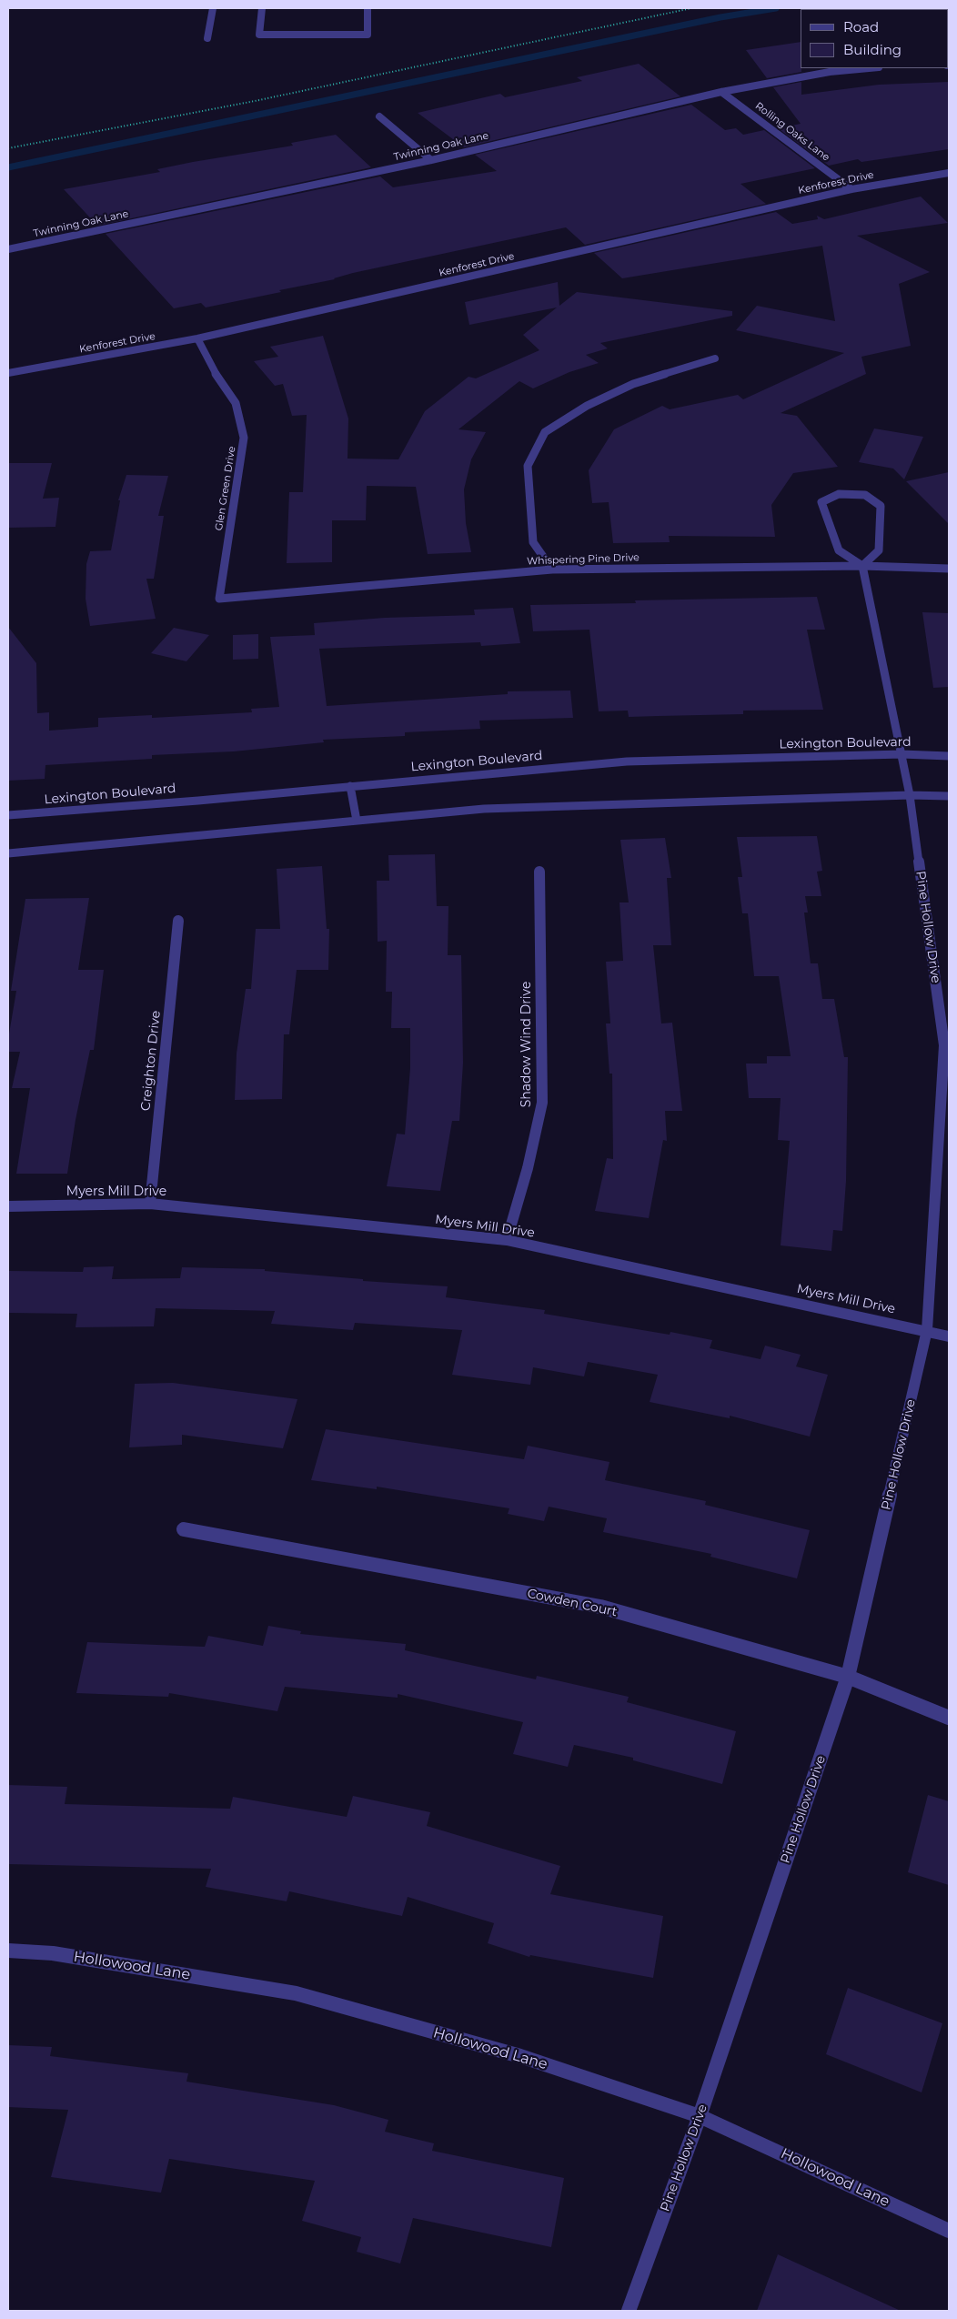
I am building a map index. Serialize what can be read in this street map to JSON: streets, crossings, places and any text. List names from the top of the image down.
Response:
{
  "streets": {
    "street": [
      "Rolling Oaks Lane",
      "Twinning Oak Lane",
      "Kenforest Drive",
      "Glen Green Drive",
      "Whispering Pine Drive",
      "Lexington Boulevard",
      "Pine Hollow Drive",
      "Shadow Wind Drive",
      "Creighton Drive",
      "Myers Mill Drive",
      "Cowden Court",
      "Hollowood Lane"
    ]
  },
  "crossings": [
    ["Rolling Oaks Lane", "Twinning Oak Lane"],
    ["Rolling Oaks Lane", "Kenforest Drive"],
    ["Kenforest Drive", "Glen Green Drive"],
    ["Glen Green Drive", "Whispering Pine Drive"],
    ["Whispering Pine Drive", "Pine Hollow Drive"],
    ["Lexington Boulevard", "Pine Hollow Drive"],
    ["Pine Hollow Drive", "Myers Mill Drive"],
    ["Pine Hollow Drive", "Cowden Court"],
    ["Pine Hollow Drive", "Hollowood Lane"],
    ["Shadow Wind Drive", "Myers Mill Drive"],
    ["Creighton Drive", "Myers Mill Drive"]
  ],
  "legend": ["Road", "Building"]
}
